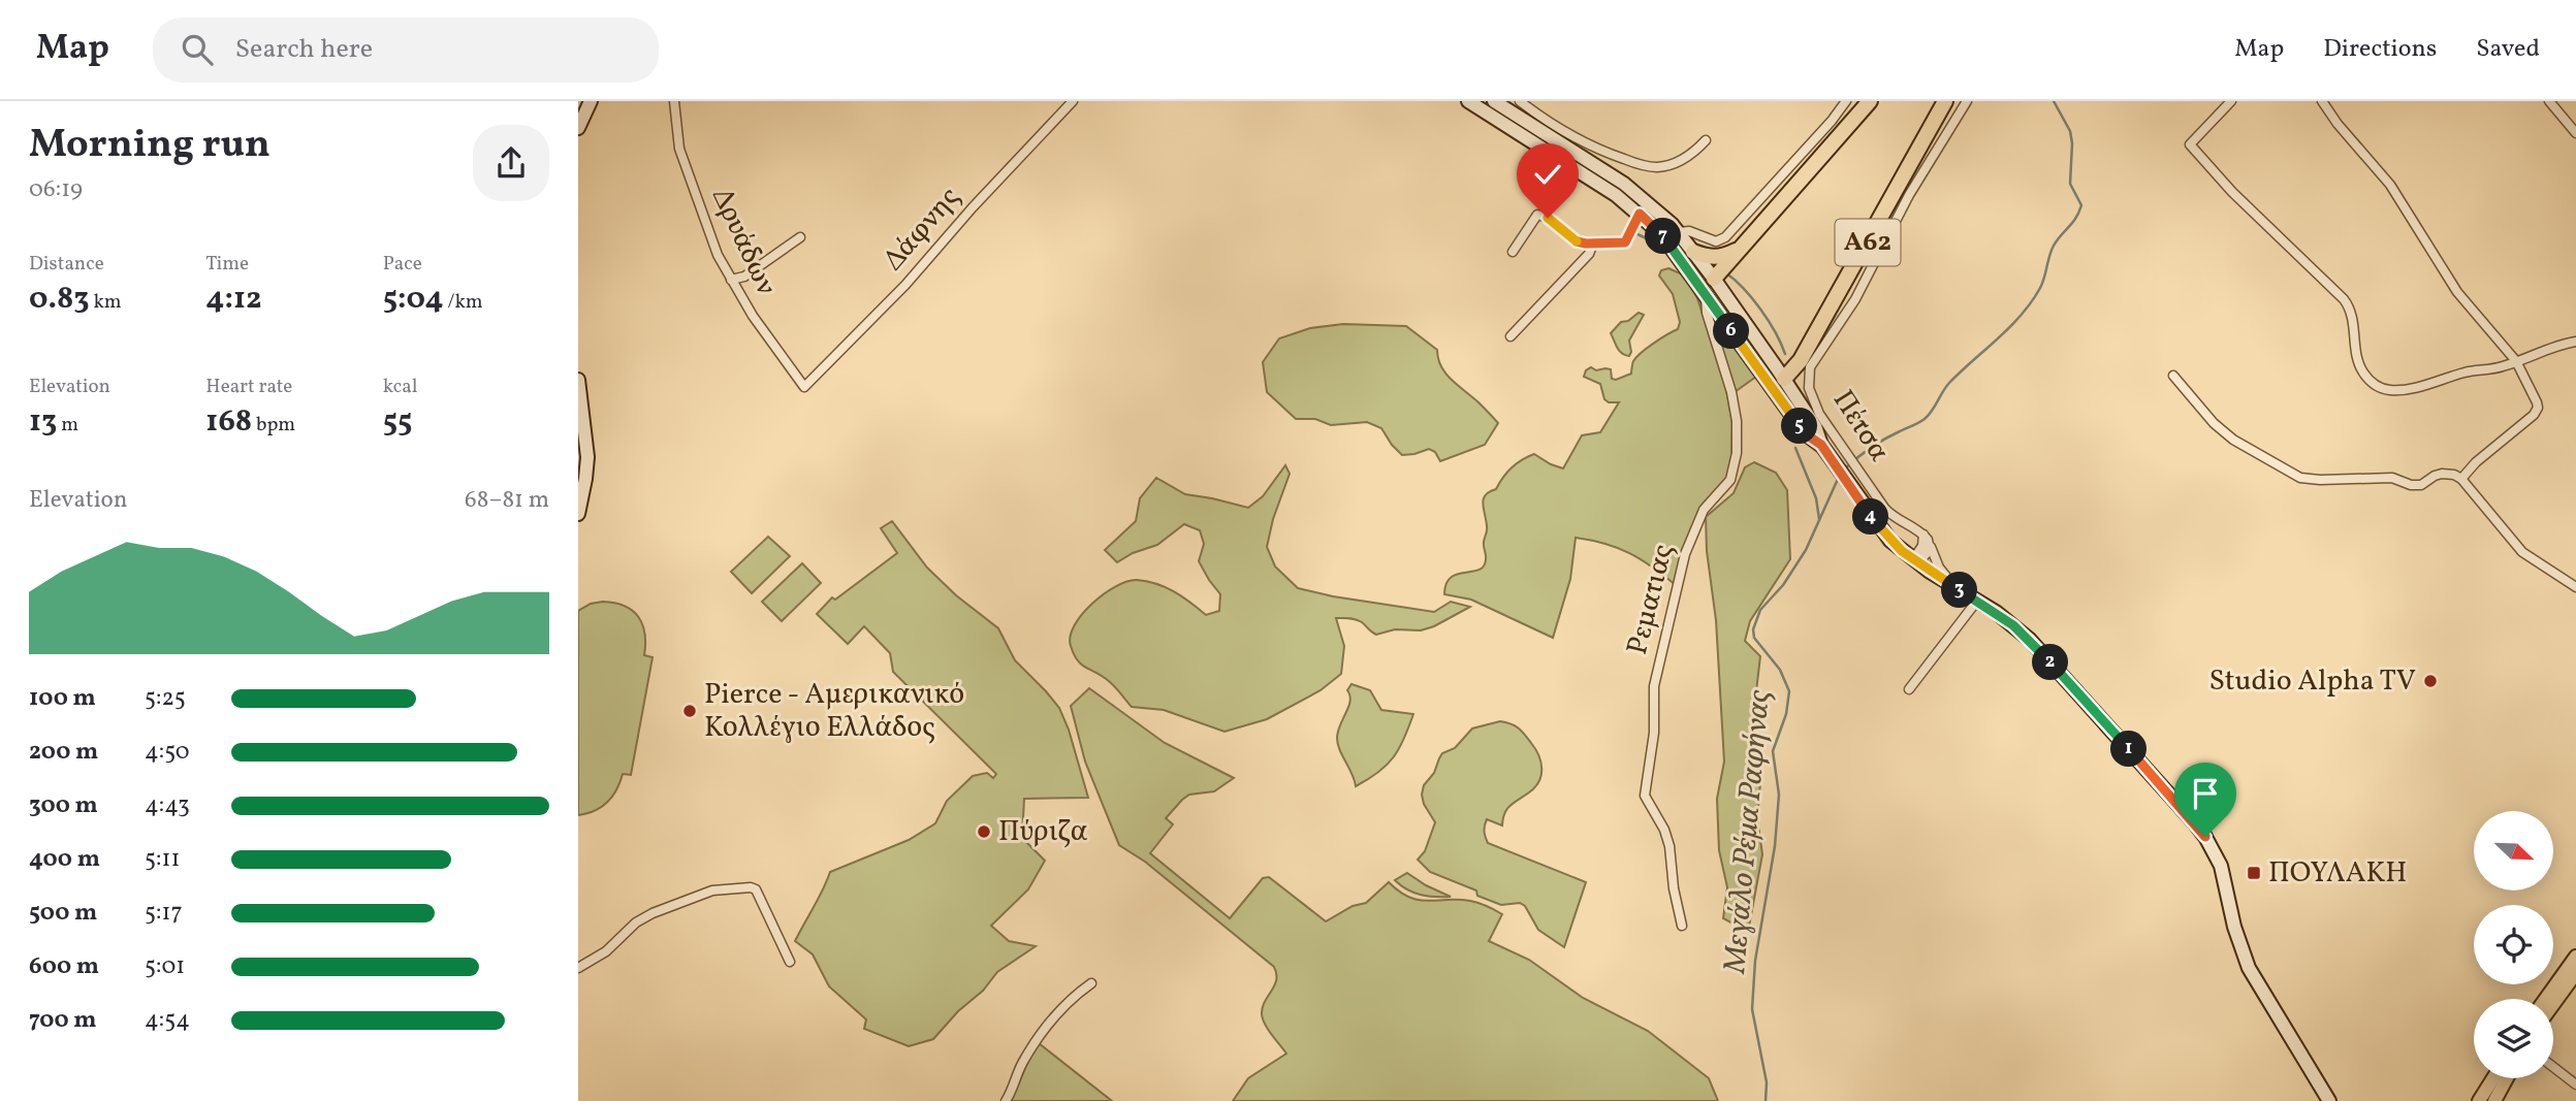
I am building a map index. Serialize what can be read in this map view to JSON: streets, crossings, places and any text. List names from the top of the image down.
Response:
{
  "streets": {
    "highway": ["Α62"],
    "main road": ["Πέτσα"],
    "street": ["Δάφνης", "Δρυάδων", "Ρεματιας"]
  },
  "crossings": [
    ["Δάφνης", "Δρυάδων"],
    ["Α62", "Πέτσα"],
    ["Πέτσα", "Ρεματιας"]
  ],
  "water": ["Μεγάλο Ρέμα Ραφήνας"],
  "places": {
    "other": ["Studio Alpha TV", "Pierce - Αμερικανικό Κολλέγιο Ελλάδος", "Πύριζα"],
    "transit": ["ΠΟΥΛΑΚΗ"]
  },
  "north": "bottom right",
  "page": {
    "header": "Map",
    "search": "Search here",
    "nav": ["Map", "Directions", "Saved"],
    "heading": ["Morning run", "06:19"],
    "pins": [
      "7",
      "6",
      "5",
      "4",
      "3",
      "2",
      "1"
    ],
    "stats": [
      ["Distance", "0.83 km"],
      ["Time", "4:12"],
      ["Pace", "5:04 /km"],
      ["Elevation", "13 m"],
      ["Heart rate", "168 bpm"],
      ["kcal", "55"]
    ],
    "chart": ["Elevation", "68–81 m"],
    "list": [
      {
        "name": "100 m",
        "note": "5:25"
      },
      {
        "name": "200 m",
        "note": "4:50"
      },
      {
        "name": "300 m",
        "note": "4:43"
      },
      {
        "name": "400 m",
        "note": "5:11"
      },
      {
        "name": "500 m",
        "note": "5:17"
      },
      {
        "name": "600 m",
        "note": "5:01"
      },
      {
        "name": "700 m",
        "note": "4:54"
      }
    ]
  }
}
